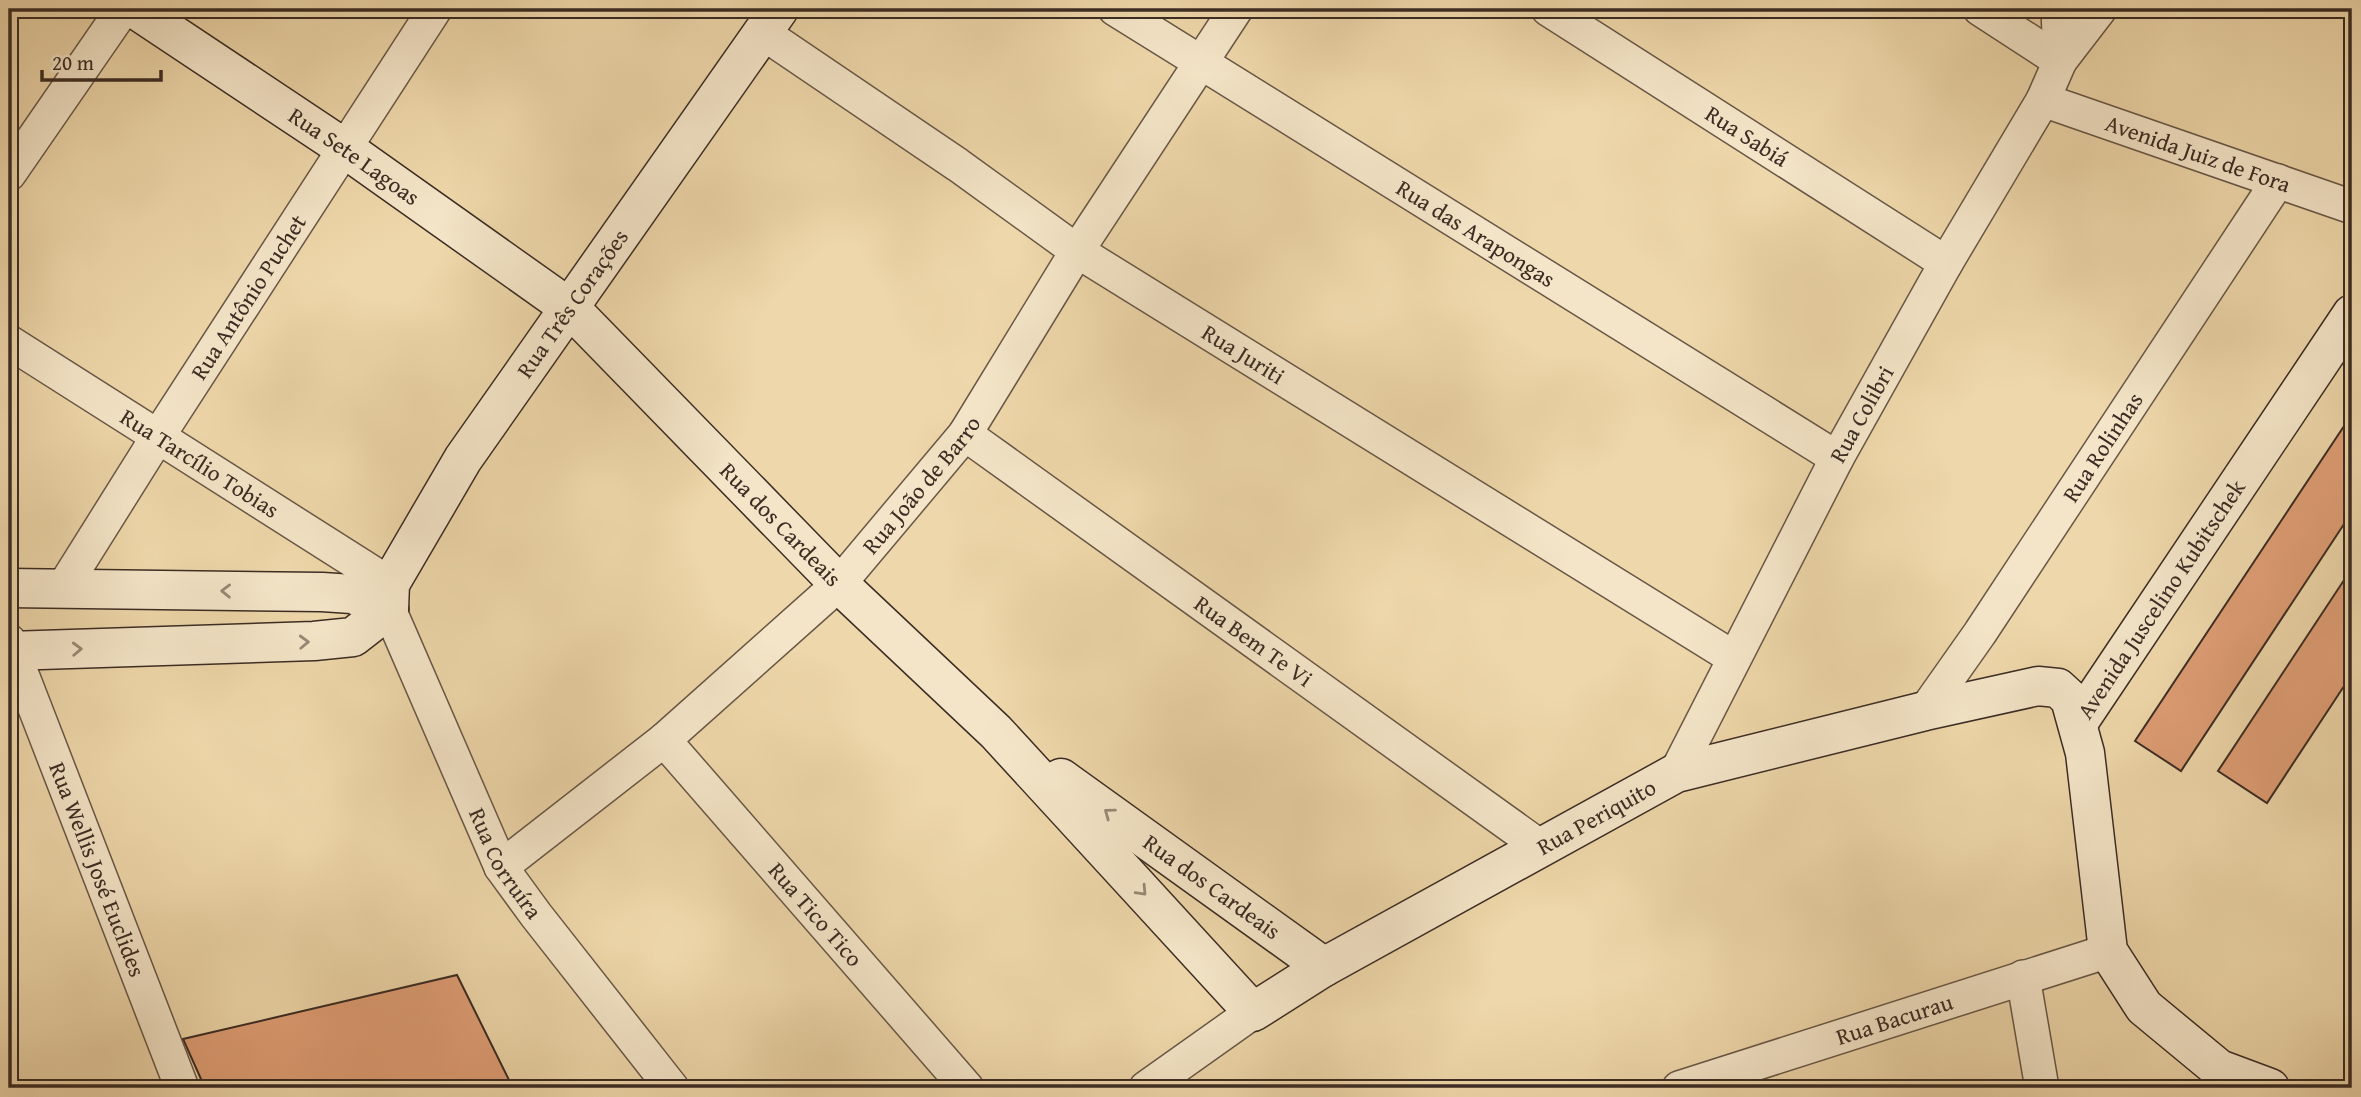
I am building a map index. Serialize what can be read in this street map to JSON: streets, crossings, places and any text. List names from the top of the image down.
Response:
{
  "streets": {
    "street": [
      "Rua Sabiá",
      "Avenida Juiz de Fora",
      "Rua Sete Lagoas",
      "Rua das Arapongas",
      "Rua Antônio Puchet",
      "Rua Três Corações",
      "Rua Juriti",
      "Rua Colibri",
      "Rua Rolinhas",
      "Rua Tarcílio Tobias",
      "Rua João de Barro",
      "Rua dos Cardeais",
      "Avenida Juscelino Kubitschek",
      "Rua Bem Te Vi",
      "Rua Periquito",
      "Rua Corruíra",
      "Rua Wellis José Euclides",
      "Rua Tico Tico",
      "Rua Bacurau"
    ]
  },
  "crossings": [
    ["Rua Sabiá", "Rua Colibri"],
    ["Avenida Juiz de Fora", "Rua Colibri"],
    ["Avenida Juiz de Fora", "Rua Rolinhas"],
    ["Rua Sete Lagoas", "Rua Antônio Puchet"],
    ["Rua Sete Lagoas", "Rua Três Corações"],
    ["Rua Sete Lagoas", "Rua dos Cardeais"],
    ["Rua das Arapongas", "Rua Colibri"],
    ["Rua das Arapongas", "Rua João de Barro"],
    ["Rua Antônio Puchet", "Rua Tarcílio Tobias"],
    ["Rua Três Corações", "Rua Juriti"],
    ["Rua Três Corações", "Rua Tarcílio Tobias"],
    ["Rua Três Corações", "Rua dos Cardeais"],
    ["Rua Três Corações", "Rua Corruíra"],
    ["Rua Três Corações", "Rua Wellis José Euclides"],
    ["Rua Juriti", "Rua Colibri"],
    ["Rua Juriti", "Rua João de Barro"],
    ["Rua Colibri", "Rua Periquito"],
    ["Rua Rolinhas", "Rua Periquito"],
    ["Rua Tarcílio Tobias", "Rua Corruíra"],
    ["Rua João de Barro", "Rua dos Cardeais"],
    ["Rua João de Barro", "Rua Bem Te Vi"],
    ["Rua João de Barro", "Rua Corruíra"],
    ["Rua João de Barro", "Rua Tico Tico"],
    ["Rua dos Cardeais", "Rua Periquito"],
    ["Avenida Juscelino Kubitschek", "Rua Periquito"],
    ["Avenida Juscelino Kubitschek", "Rua Bacurau"],
    ["Rua Bem Te Vi", "Rua Periquito"]
  ],
  "scale_bar": "20 m"
}
